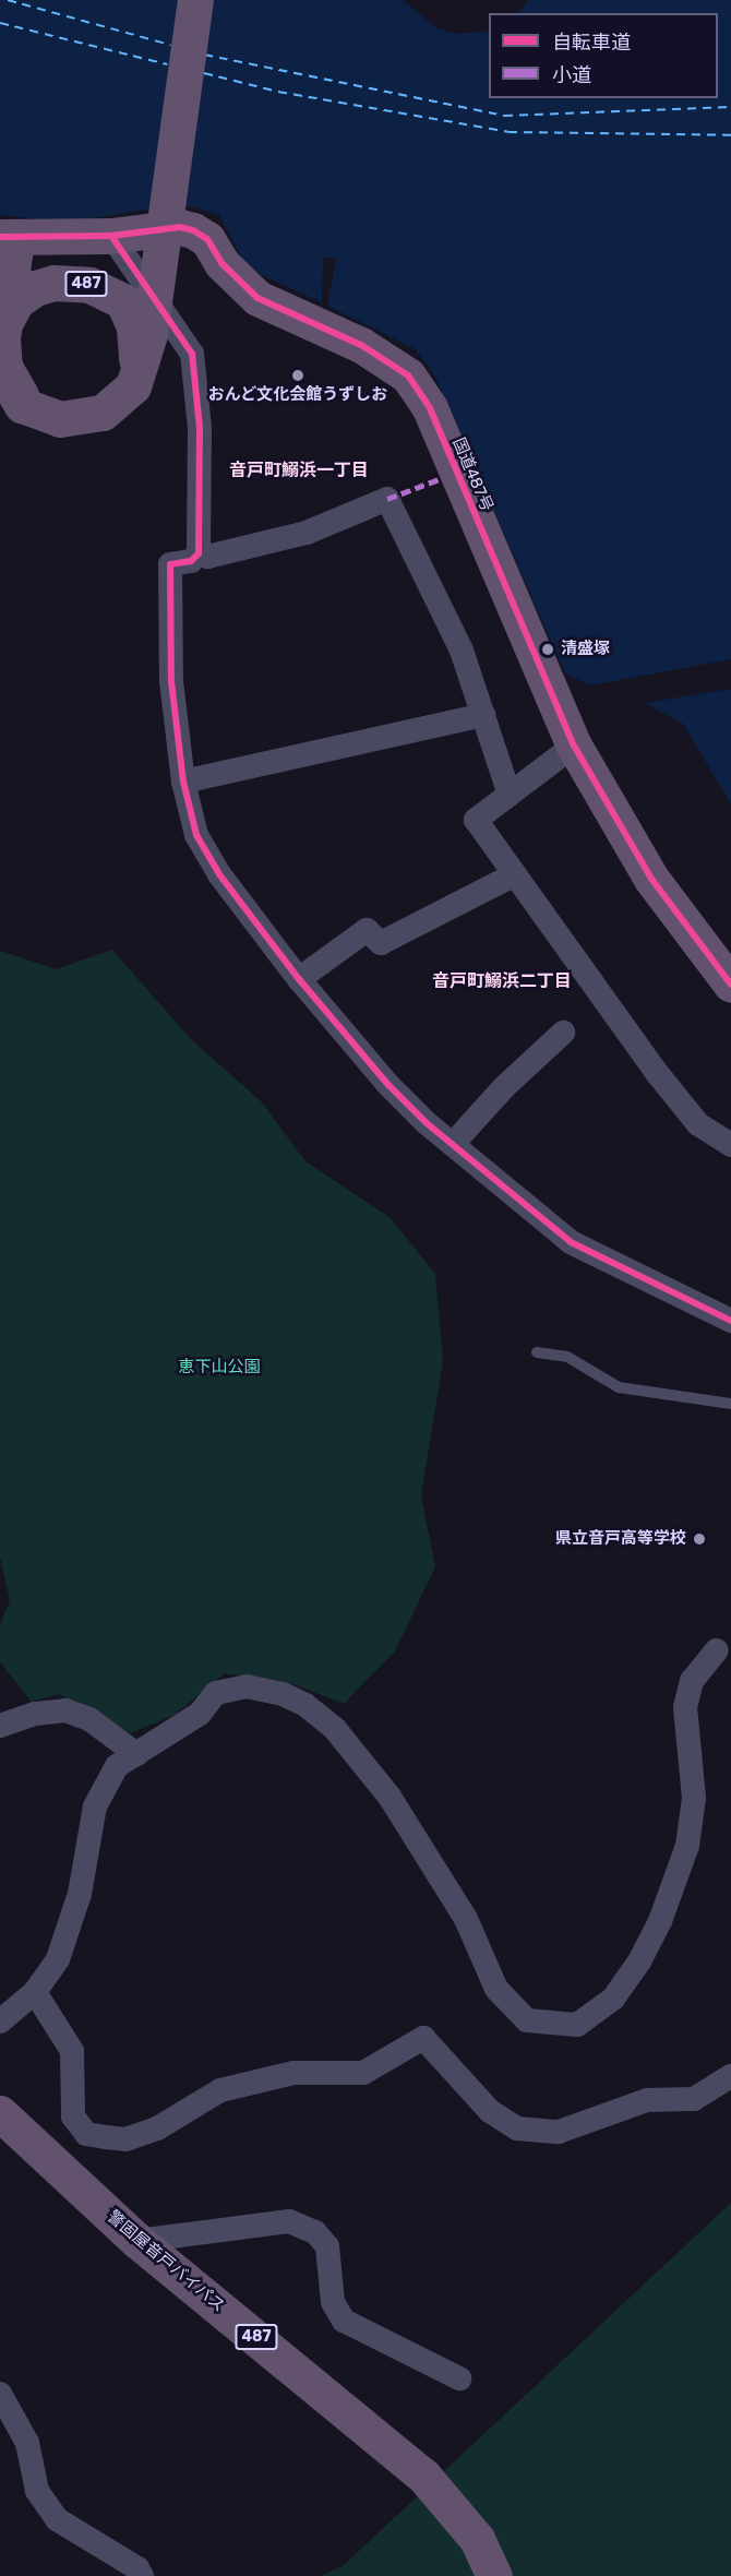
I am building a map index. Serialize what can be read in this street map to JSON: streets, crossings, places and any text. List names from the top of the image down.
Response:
{
  "streets": {
    "highway": ["487", "国道487号", "警固屋音戸バイパス"]
  },
  "districts": ["音戸町鰯浜一丁目", "音戸町鰯浜二丁目"],
  "parks": ["恵下山公園"],
  "places": ["おんど文化会館うずしお", "清盛塚", "県立音戸高等学校"],
  "legend": ["自転車道", "小道"]
}
